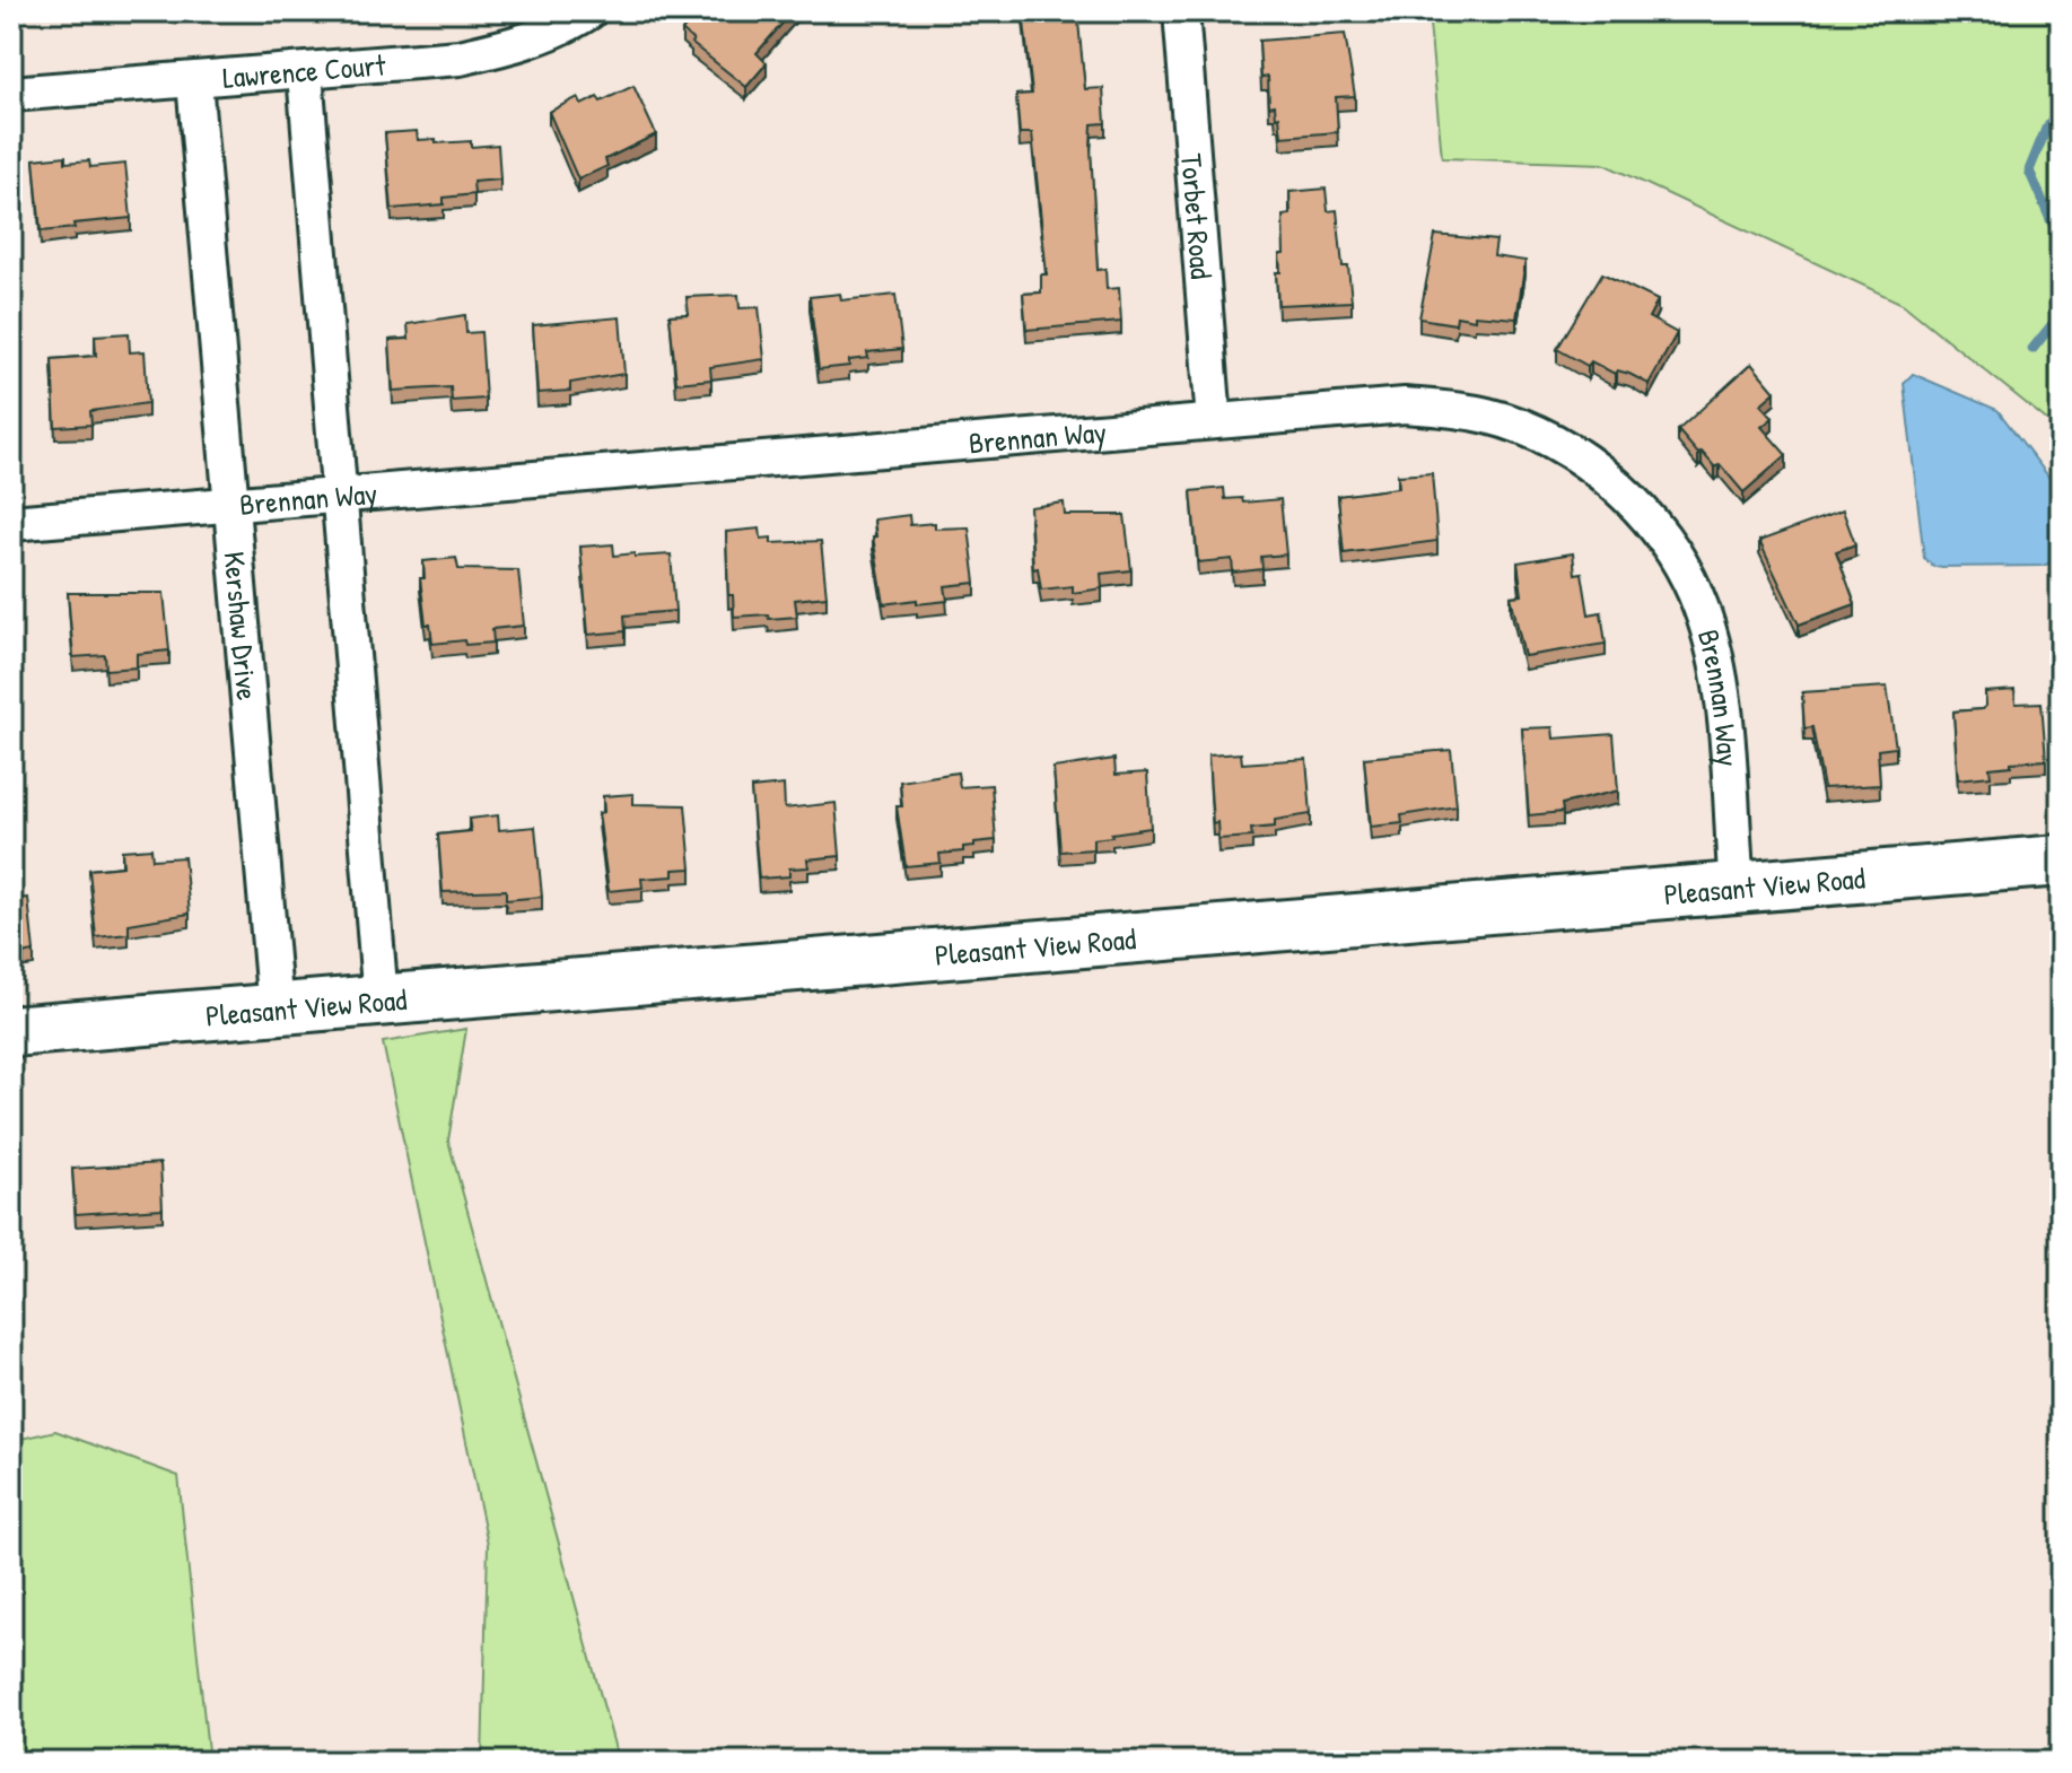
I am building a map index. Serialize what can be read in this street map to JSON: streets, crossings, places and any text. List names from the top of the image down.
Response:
{
  "streets": {
    "street": [
      "Lawrence Court",
      "Torbet Road",
      "Brennan Way",
      "Kershaw Drive",
      "Pleasant View Road"
    ]
  },
  "crossings": [
    ["Lawrence Court", "Kershaw Drive"],
    ["Torbet Road", "Brennan Way"],
    ["Brennan Way", "Kershaw Drive"],
    ["Brennan Way", "Pleasant View Road"],
    ["Kershaw Drive", "Pleasant View Road"]
  ]
}
